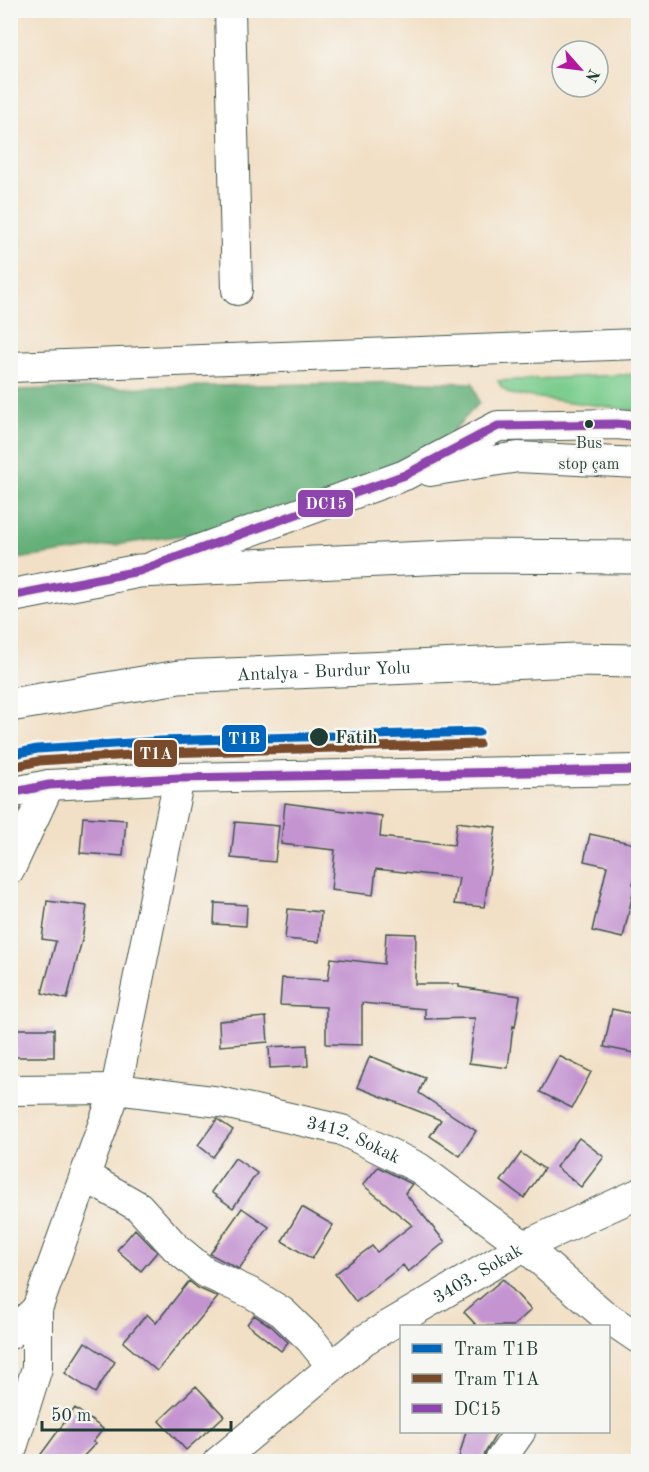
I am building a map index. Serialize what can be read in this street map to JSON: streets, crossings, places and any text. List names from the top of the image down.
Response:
{
  "streets": {
    "highway": ["Antalya - Burdur Yolu"],
    "street": ["3412. Sokak", "3403. Sokak"]
  },
  "crossings": [
    ["3412. Sokak", "3403. Sokak"]
  ],
  "places": ["Bus stop çam", "Fatih"],
  "lines": ["transit line DC15", "tram line T1B", "tram line T1A"],
  "legend": ["Tram T1B", "Tram T1A", "DC15"],
  "scale_bar": "50 m",
  "north": "bottom right"
}
